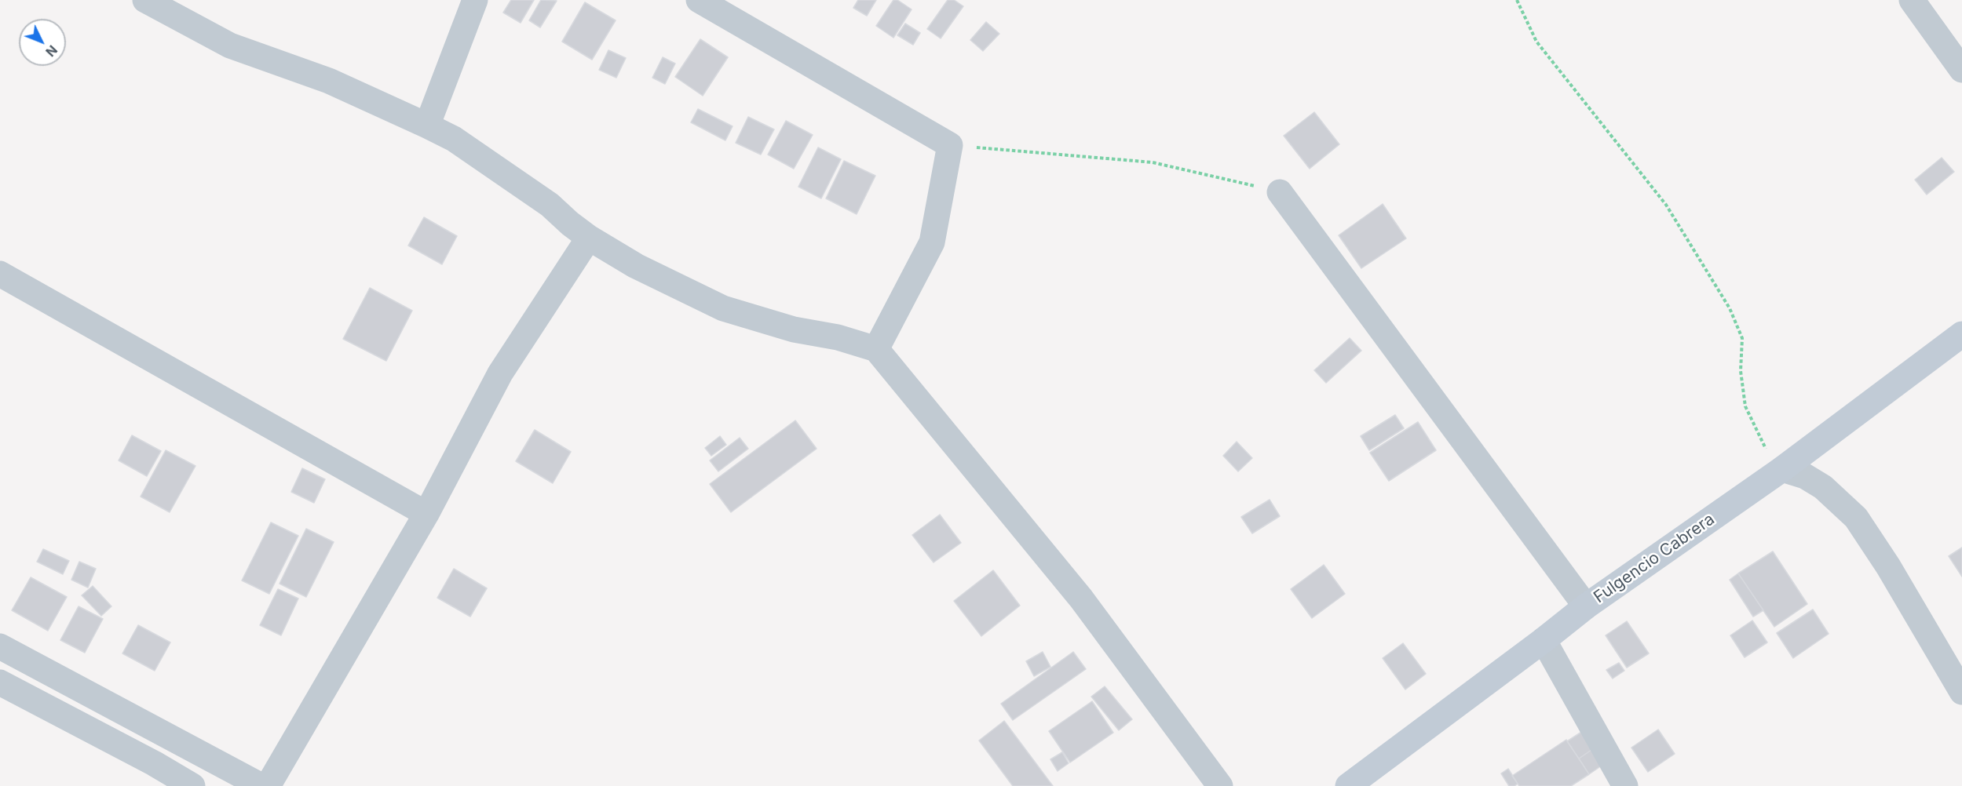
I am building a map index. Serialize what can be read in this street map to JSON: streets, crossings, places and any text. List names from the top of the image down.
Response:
{
  "streets": {
    "main road": ["Fulgencio Cabrera"]
  },
  "north": "bottom right"
}
